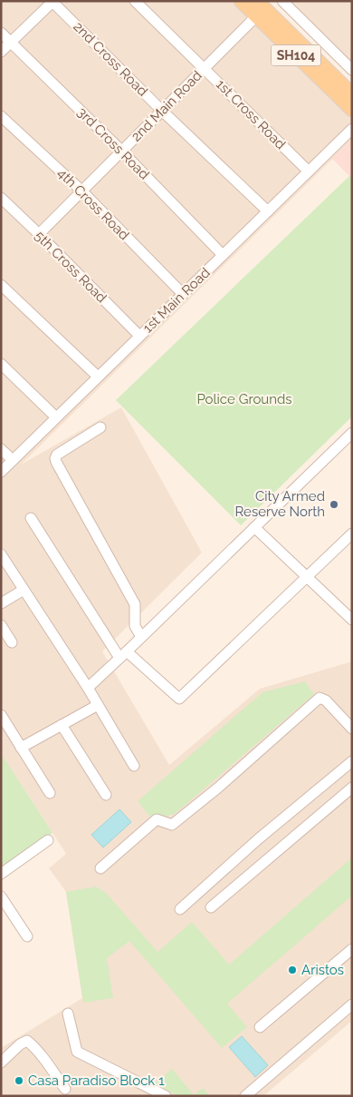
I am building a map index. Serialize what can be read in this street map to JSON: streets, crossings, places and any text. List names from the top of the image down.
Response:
{
  "streets": {
    "main road": ["SH104"],
    "street": [
      "2nd Cross Road",
      "2nd Main Road",
      "1st Cross Road",
      "3rd Cross Road",
      "4th Cross Road",
      "5th Cross Road",
      "1st Main Road"
    ]
  },
  "crossings": [
    ["SH104", "2nd Main Road"],
    ["2nd Cross Road", "2nd Main Road"],
    ["2nd Cross Road", "1st Main Road"],
    ["2nd Main Road", "1st Cross Road"],
    ["2nd Main Road", "3rd Cross Road"],
    ["2nd Main Road", "4th Cross Road"],
    ["2nd Main Road", "5th Cross Road"],
    ["1st Cross Road", "1st Main Road"],
    ["3rd Cross Road", "1st Main Road"],
    ["4th Cross Road", "1st Main Road"],
    ["5th Cross Road", "1st Main Road"]
  ],
  "parks": ["Police Grounds"],
  "places": ["City Armed Reserve North", "Aristos", "Casa Paradiso Block 1"]
}
